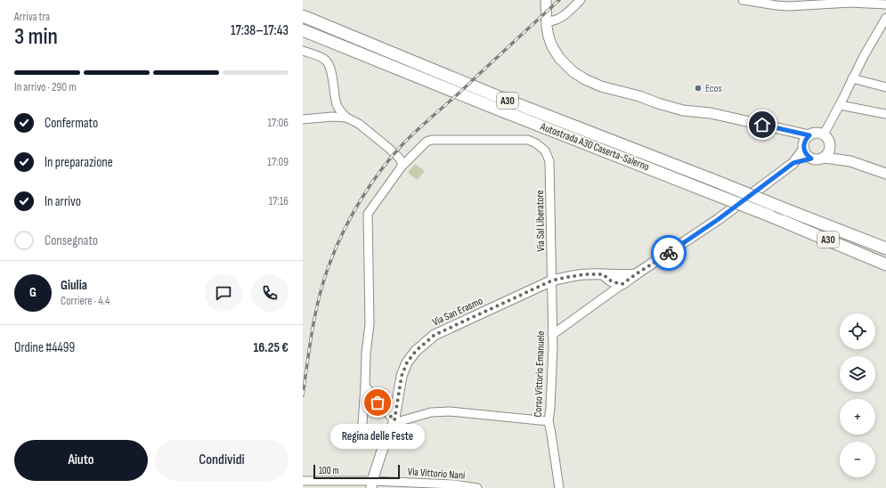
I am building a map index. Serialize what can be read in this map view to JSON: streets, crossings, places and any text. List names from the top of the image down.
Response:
{
  "streets": {
    "highway": ["A30", "Autostrada A30 Caserta-Salerno"],
    "main road": ["Via San Erasmo"],
    "street": ["Via Sal Liberatore", "Corso Vittorio Emanuele", "Via Vittorio Nani"]
  },
  "crossings": [
    ["Via Sal Liberatore", "Via San Erasmo"],
    ["Via Sal Liberatore", "Corso Vittorio Emanuele"],
    ["Via San Erasmo", "Corso Vittorio Emanuele"],
    ["Via San Erasmo", "Via Vittorio Nani"]
  ],
  "places": ["Ecos", "Regina delle Feste"],
  "scale_bar": "100 m",
  "page": {
    "heading": ["3 min", "Arriva tra", "17:38–17:43"],
    "panel": [
      "Giulia",
      "Corriere · 4.4",
      "Ordine #4499",
      "16.25 €"
    ],
    "bar": "In arrivo · 290 m",
    "list": [
      ["Confermato", "17:06"],
      ["In preparazione", "17:09"],
      ["In arrivo", "17:16"],
      "Consegnato"
    ],
    "round": "G",
    "map_buttons": ["+", "−"],
    "bubble": "Regina delle Feste",
    "buttons": ["Aiuto", "Condividi"],
    "scale": "100 m"
  }
}
